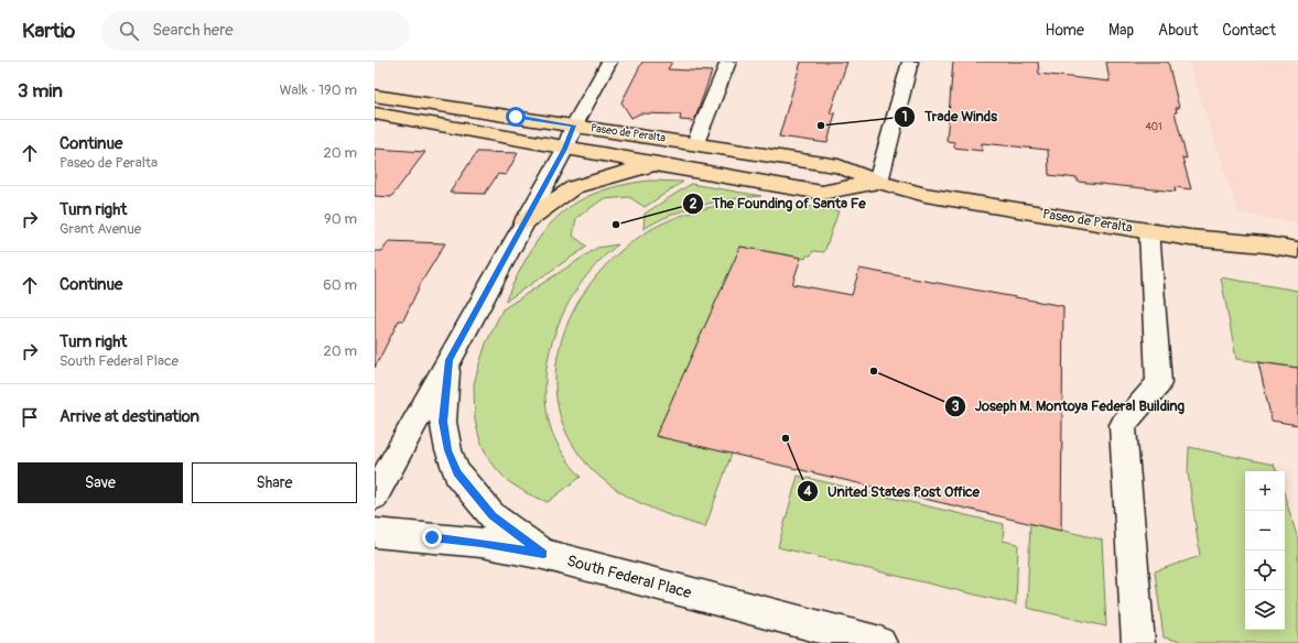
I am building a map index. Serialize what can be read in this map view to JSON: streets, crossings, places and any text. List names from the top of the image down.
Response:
{
  "streets": {
    "main road": ["Paseo de Peralta"],
    "street": ["South Federal Place"]
  },
  "places": [
    "Trade Winds",
    "The Founding of Santa Fe",
    "Joseph M. Montoya Federal Building",
    "United States Post Office"
  ],
  "house_numbers": ["401"],
  "page": {
    "header": "Kartio",
    "search": "Search here",
    "nav": [
      "Home",
      "Map",
      "About",
      "Contact"
    ],
    "heading": ["3 min", "Walk · 190 m"],
    "list": [
      ["Continue", "Paseo de Peralta", "20 m"],
      ["Turn right", "Grant Avenue", "90 m"],
      ["Continue", "60 m"],
      ["Turn right", "South Federal Place", "20 m"],
      "Arrive at destination"
    ],
    "buttons": ["Save", "Share"],
    "map_buttons": ["+", "−"]
  }
}
